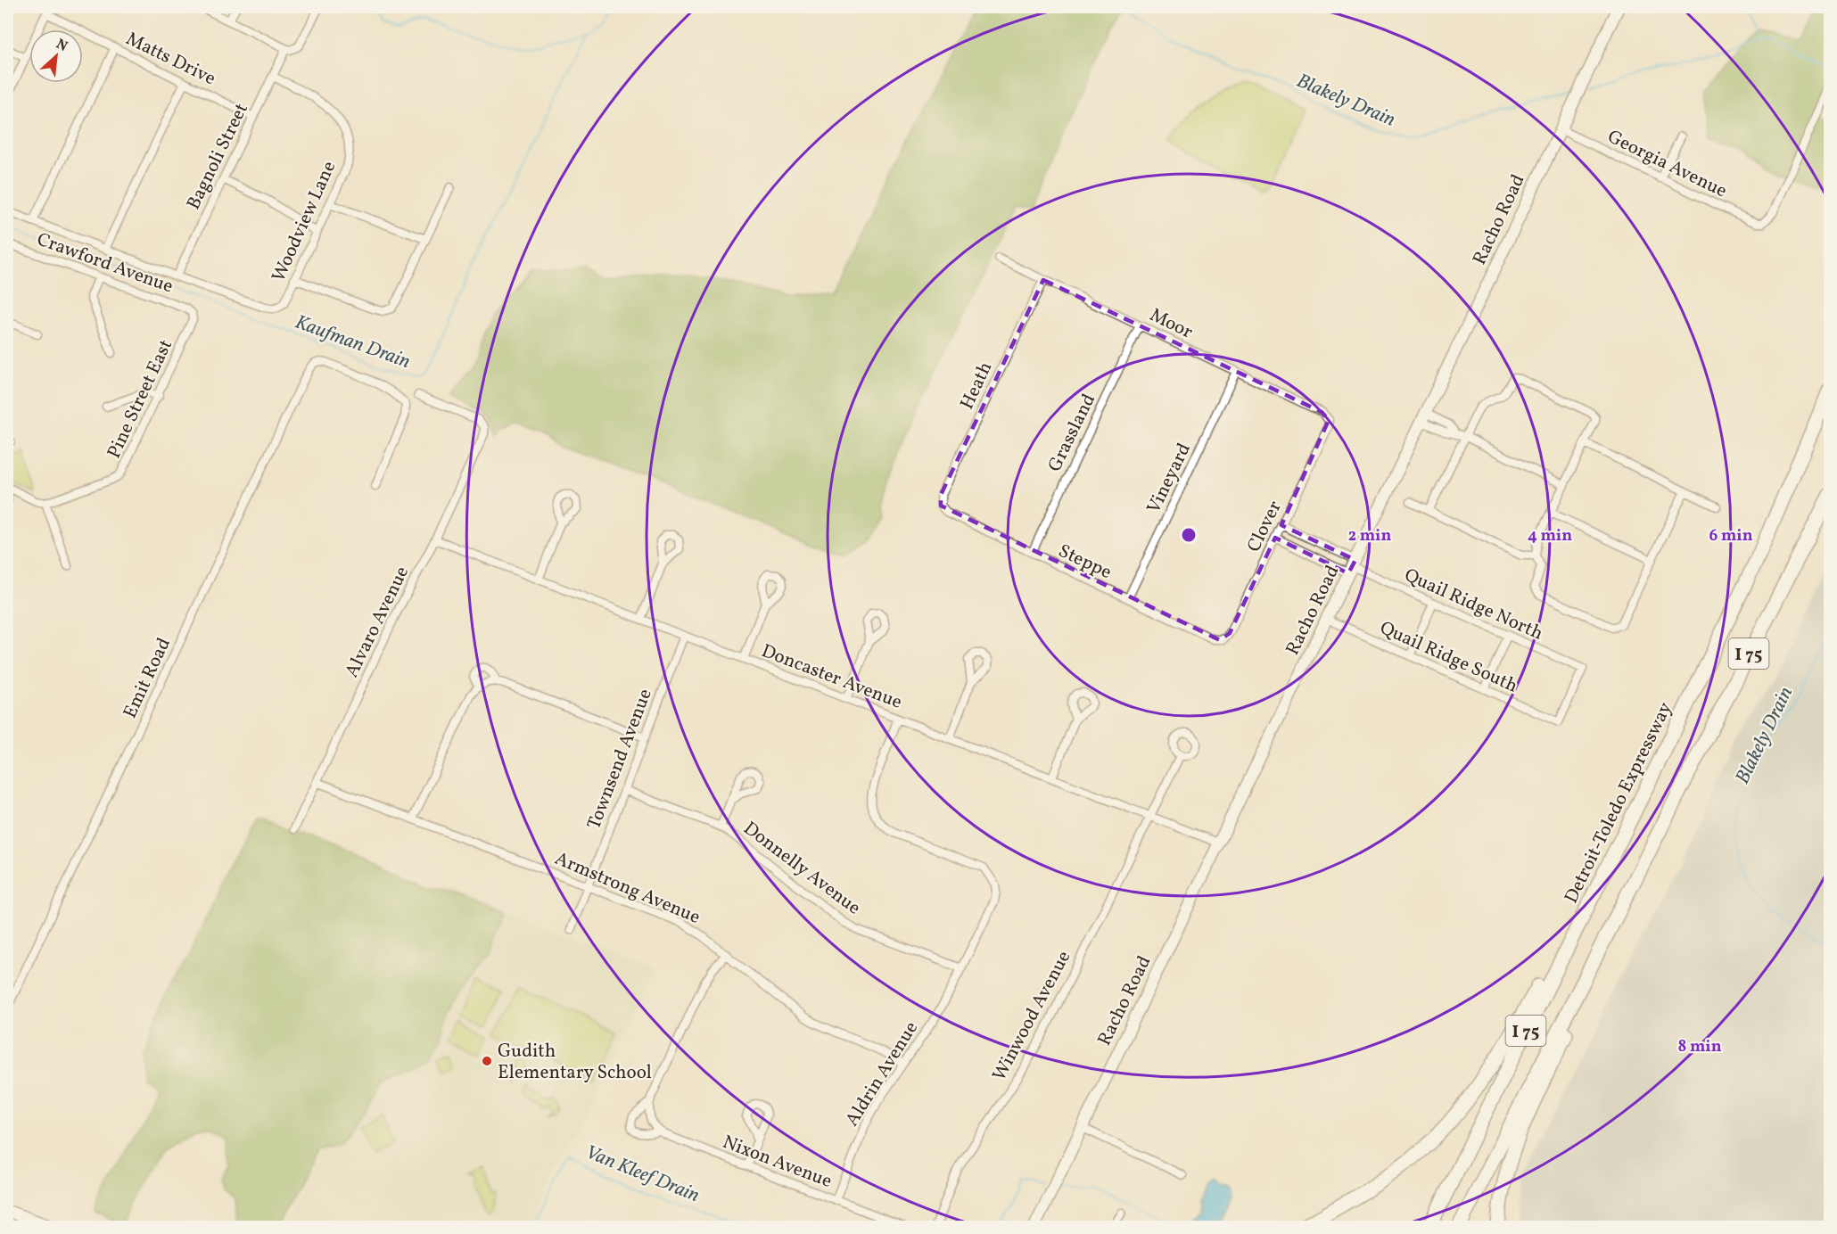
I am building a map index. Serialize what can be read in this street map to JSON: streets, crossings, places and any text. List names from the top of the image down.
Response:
{
  "streets": {
    "highway": ["I 75", "Detroit-Toledo Expressway"],
    "street": [
      "Matts Drive",
      "Bagnoli Street",
      "Georgia Avenue",
      "Racho Road",
      "Woodview Lane",
      "Crawford Avenue",
      "Moor",
      "Heath",
      "Pine Street East",
      "Grassland",
      "Vineyard",
      "Clover",
      "Steppe",
      "Quail Ridge North",
      "Alvaro Avenue",
      "Quail Ridge South",
      "Doncaster Avenue",
      "Emit Road",
      "Townsend Avenue",
      "Donnelly Avenue",
      "Armstrong Avenue",
      "Winwood Avenue",
      "Aldrin Avenue",
      "Nixon Avenue"
    ]
  },
  "crossings": [
    ["Matts Drive", "Bagnoli Street"],
    ["Bagnoli Street", "Woodview Lane"],
    ["Georgia Avenue", "Racho Road"],
    ["Racho Road", "Quail Ridge North"],
    ["Racho Road", "Quail Ridge South"],
    ["Racho Road", "Doncaster Avenue"],
    ["Crawford Avenue", "Pine Street East"],
    ["Moor", "Heath"],
    ["Moor", "Grassland"],
    ["Moor", "Vineyard"],
    ["Moor", "Clover"],
    ["Heath", "Steppe"],
    ["Grassland", "Steppe"],
    ["Vineyard", "Steppe"],
    ["Clover", "Steppe"],
    ["Quail Ridge North", "Quail Ridge South"],
    ["Alvaro Avenue", "Doncaster Avenue"],
    ["Alvaro Avenue", "Armstrong Avenue"],
    ["Doncaster Avenue", "Townsend Avenue"],
    ["Doncaster Avenue", "Winwood Avenue"],
    ["Doncaster Avenue", "Aldrin Avenue"],
    ["Townsend Avenue", "Donnelly Avenue"],
    ["Townsend Avenue", "Armstrong Avenue"],
    ["Donnelly Avenue", "Aldrin Avenue"],
    ["Armstrong Avenue", "Aldrin Avenue"],
    ["Aldrin Avenue", "Nixon Avenue"]
  ],
  "water": ["Blakely Drain", "Kaufman Drain", "Van Kleef Drain"],
  "places": ["Gudith Elementary School"],
  "north": "top right",
  "rings": [
    "2 min",
    "4 min",
    "6 min",
    "8 min"
  ]
}
